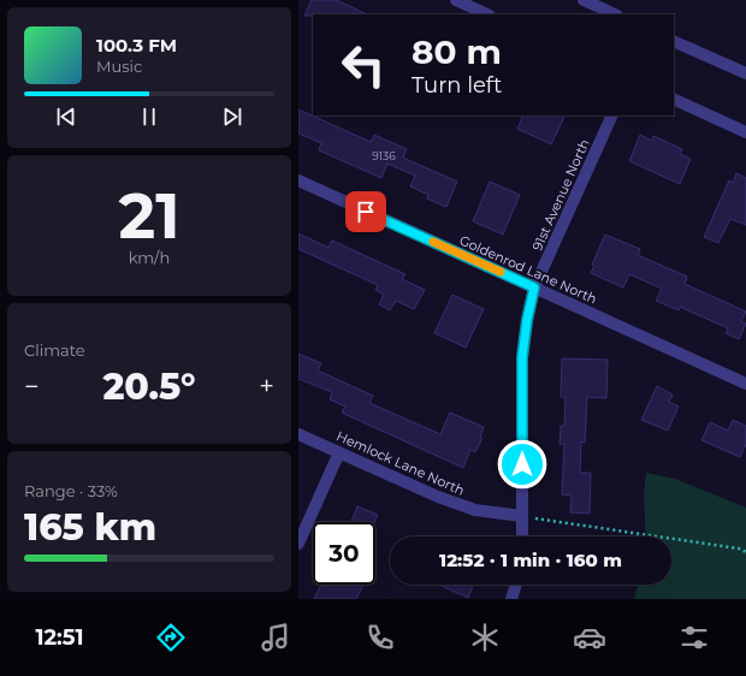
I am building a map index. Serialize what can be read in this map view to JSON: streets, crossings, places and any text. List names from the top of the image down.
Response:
{
  "streets": {
    "street": ["91st Avenue North", "Goldenrod Lane North", "Hemlock Lane North"]
  },
  "crossings": [
    ["91st Avenue North", "Goldenrod Lane North"],
    ["91st Avenue North", "Hemlock Lane North"]
  ],
  "house_numbers": ["9136"],
  "page": {
    "turn": ["80 m", "Turn left"],
    "song": ["100.3 FM", "Music"],
    "tile": [
      ["21", "km/h"],
      "Climate",
      ["Range · 33%", "165 km"]
    ],
    "heat": ["−", "20.5°", "+"],
    "limit": "30",
    "trip": "12:52 · 1 min · 160 m",
    "tabs": "12:51"
  }
}
